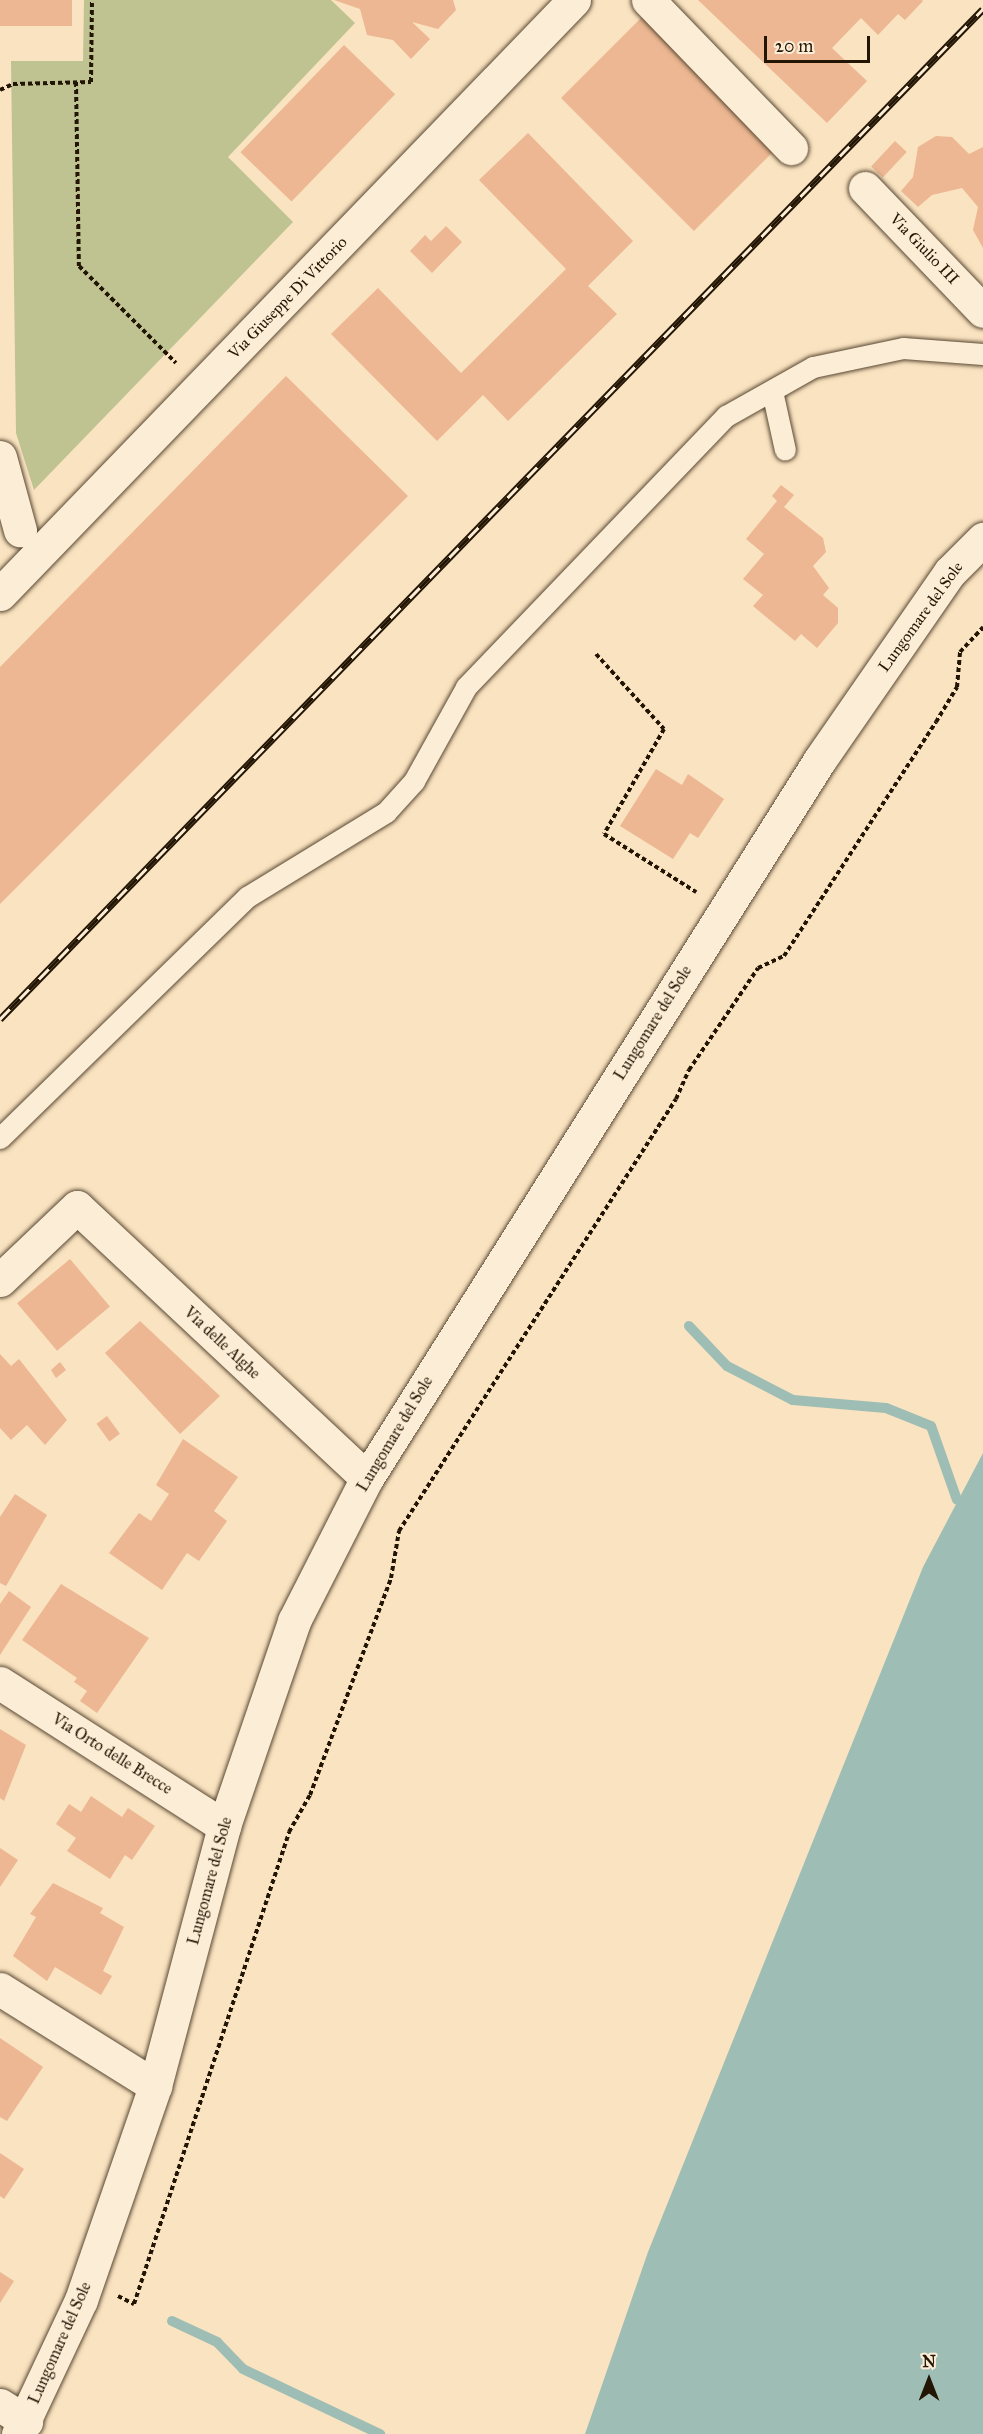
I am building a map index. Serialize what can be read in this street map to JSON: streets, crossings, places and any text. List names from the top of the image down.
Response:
{
  "streets": {
    "street": [
      "Via Giulio III",
      "Via Giuseppe Di Vittorio",
      "Lungomare del Sole",
      "Via delle Alghe",
      "Via Orto delle Brecce"
    ]
  },
  "crossings": [
    ["Lungomare del Sole", "Via delle Alghe"],
    ["Lungomare del Sole", "Via Orto delle Brecce"]
  ],
  "scale_bar": "20 m",
  "north": "top"
}
